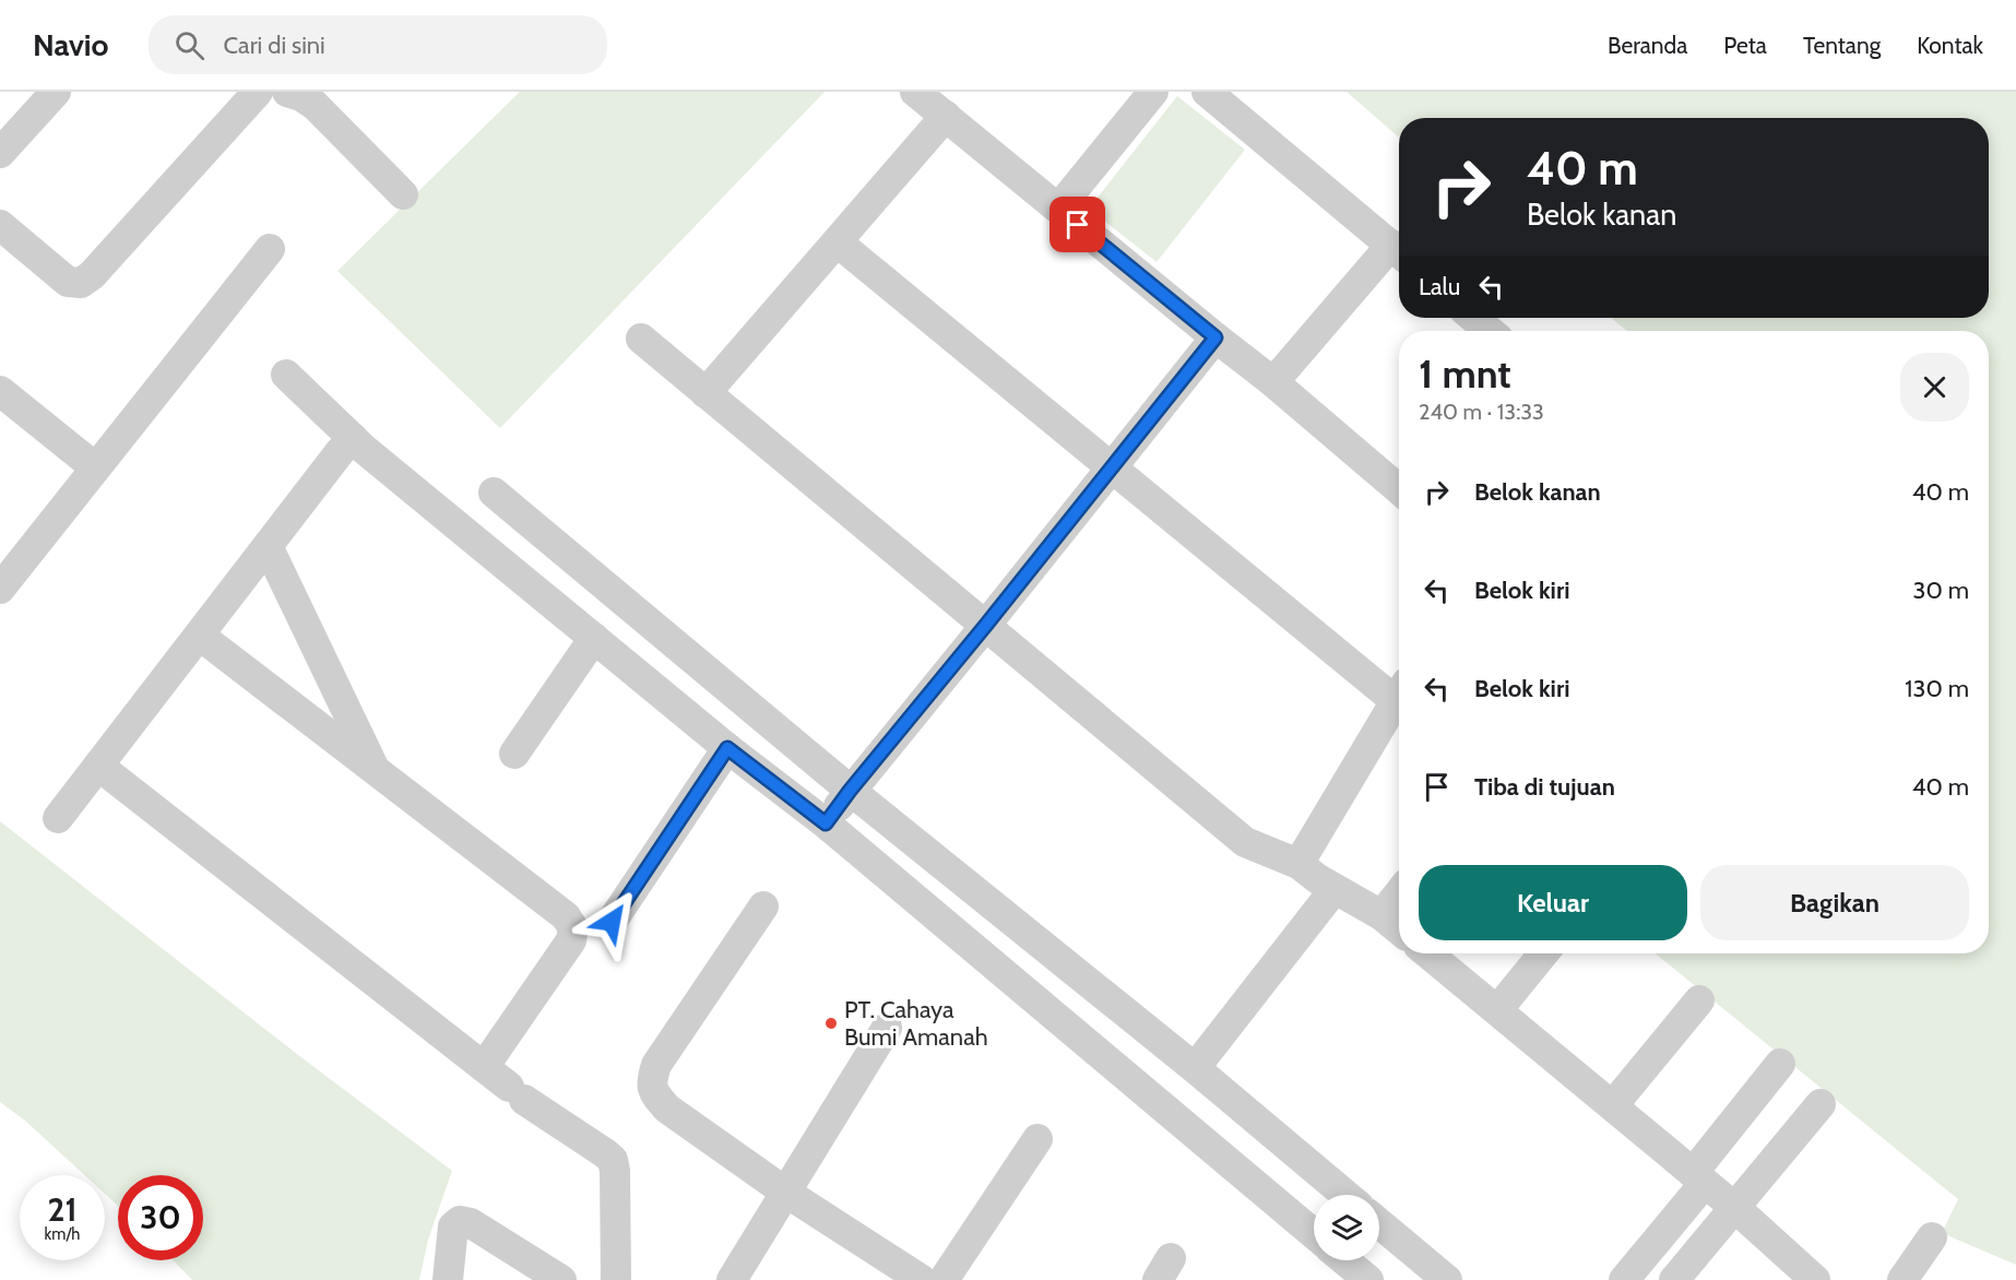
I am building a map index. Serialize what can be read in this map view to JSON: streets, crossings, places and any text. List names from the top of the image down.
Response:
{
  "places": ["PT. Cahaya Bumi Amanah"],
  "page": {
    "header": "Navio",
    "search": "Cari di sini",
    "nav": [
      "Beranda",
      "Peta",
      "Tentang",
      "Kontak"
    ],
    "turn": ["40 m", "Belok kanan"],
    "then": "Lalu",
    "heading": ["1 mnt", "240 m · 13:33"],
    "list": [
      {
        "name": "Belok kanan",
        "value": "40 m"
      },
      {
        "name": "Belok kiri",
        "value": "30 m"
      },
      {
        "name": "Belok kiri",
        "value": "130 m"
      },
      {
        "name": "Tiba di tujuan",
        "value": "40 m"
      }
    ],
    "buttons": ["Keluar", "Bagikan"],
    "speed": "21 km/h",
    "limit": "30"
  }
}
